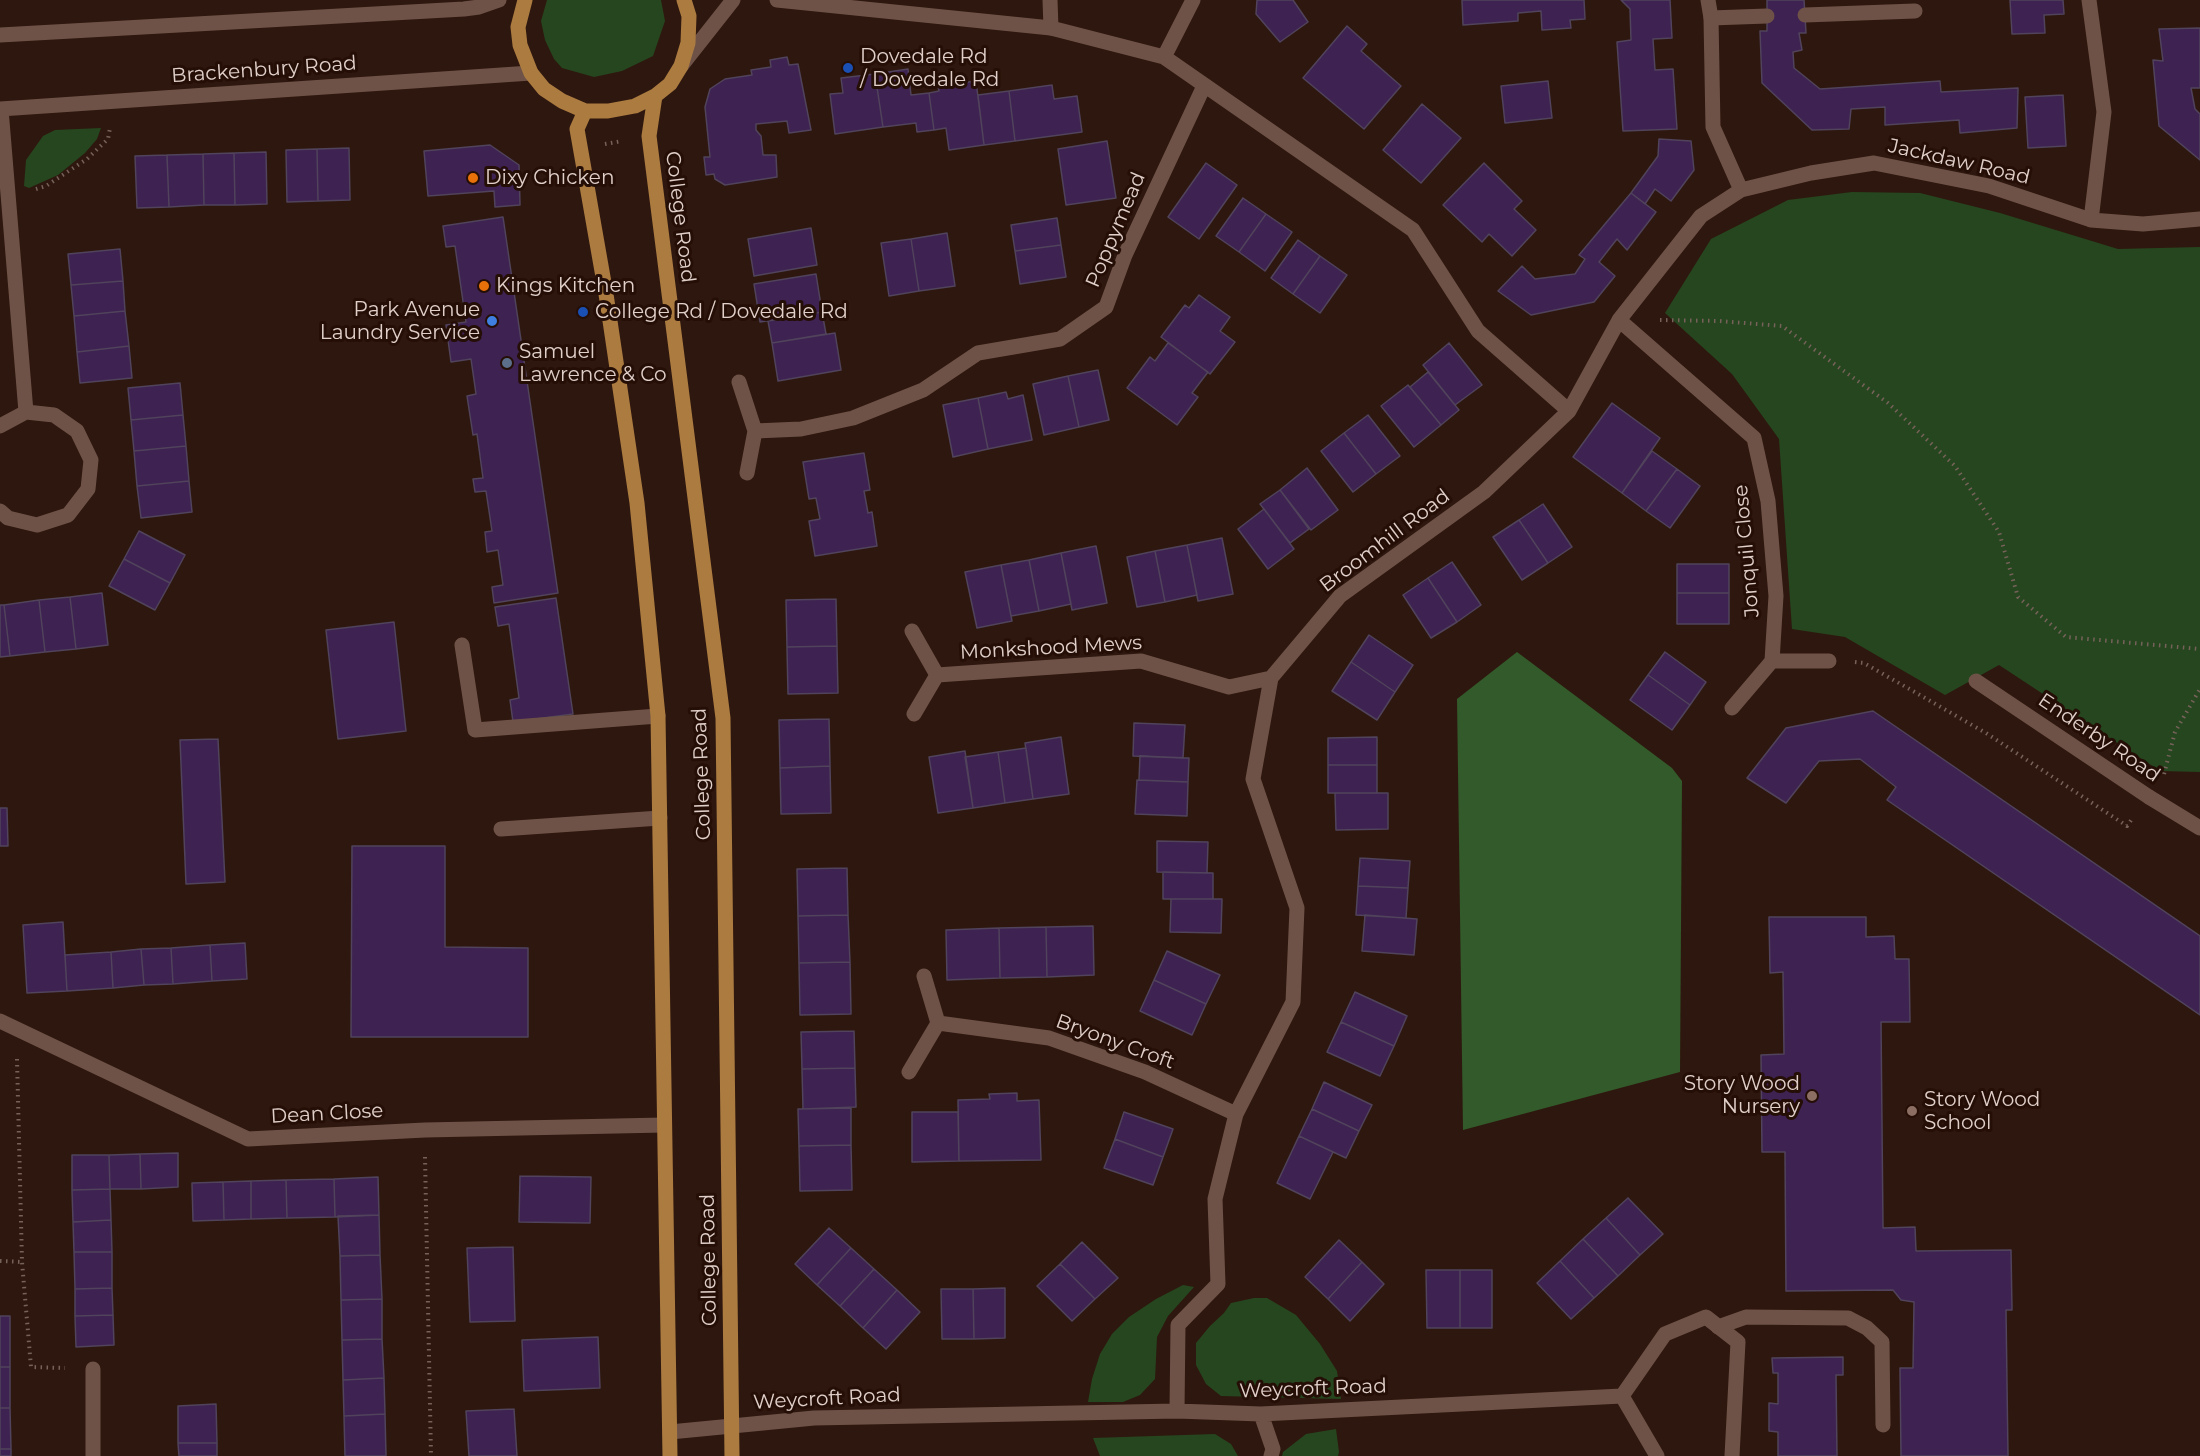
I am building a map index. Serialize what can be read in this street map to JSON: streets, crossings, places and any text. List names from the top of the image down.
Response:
{
  "streets": {
    "main road": ["College Road"],
    "street": [
      "Brackenbury Road",
      "Jackdaw Road",
      "Poppymead",
      "Broomhill Road",
      "Jonquil Close",
      "Monkshood Mews",
      "Enderby Road",
      "Bryony Croft",
      "Dean Close",
      "Weycroft Road"
    ]
  },
  "crossings": [
    ["Jackdaw Road", "Broomhill Road"],
    ["Jackdaw Road", "Jonquil Close"],
    ["College Road", "Weycroft Road"],
    ["Broomhill Road", "Monkshood Mews"],
    ["Broomhill Road", "Bryony Croft"],
    ["Broomhill Road", "Weycroft Road"]
  ],
  "places": [
    "Dovedale Rd / Dovedale Rd",
    "Dixy Chicken",
    "Kings Kitchen",
    "College Rd / Dovedale Rd",
    "Park Avenue Laundry Service",
    "Samuel Lawrence & Co",
    "Story Wood Nursery",
    "Story Wood School"
  ]
}
